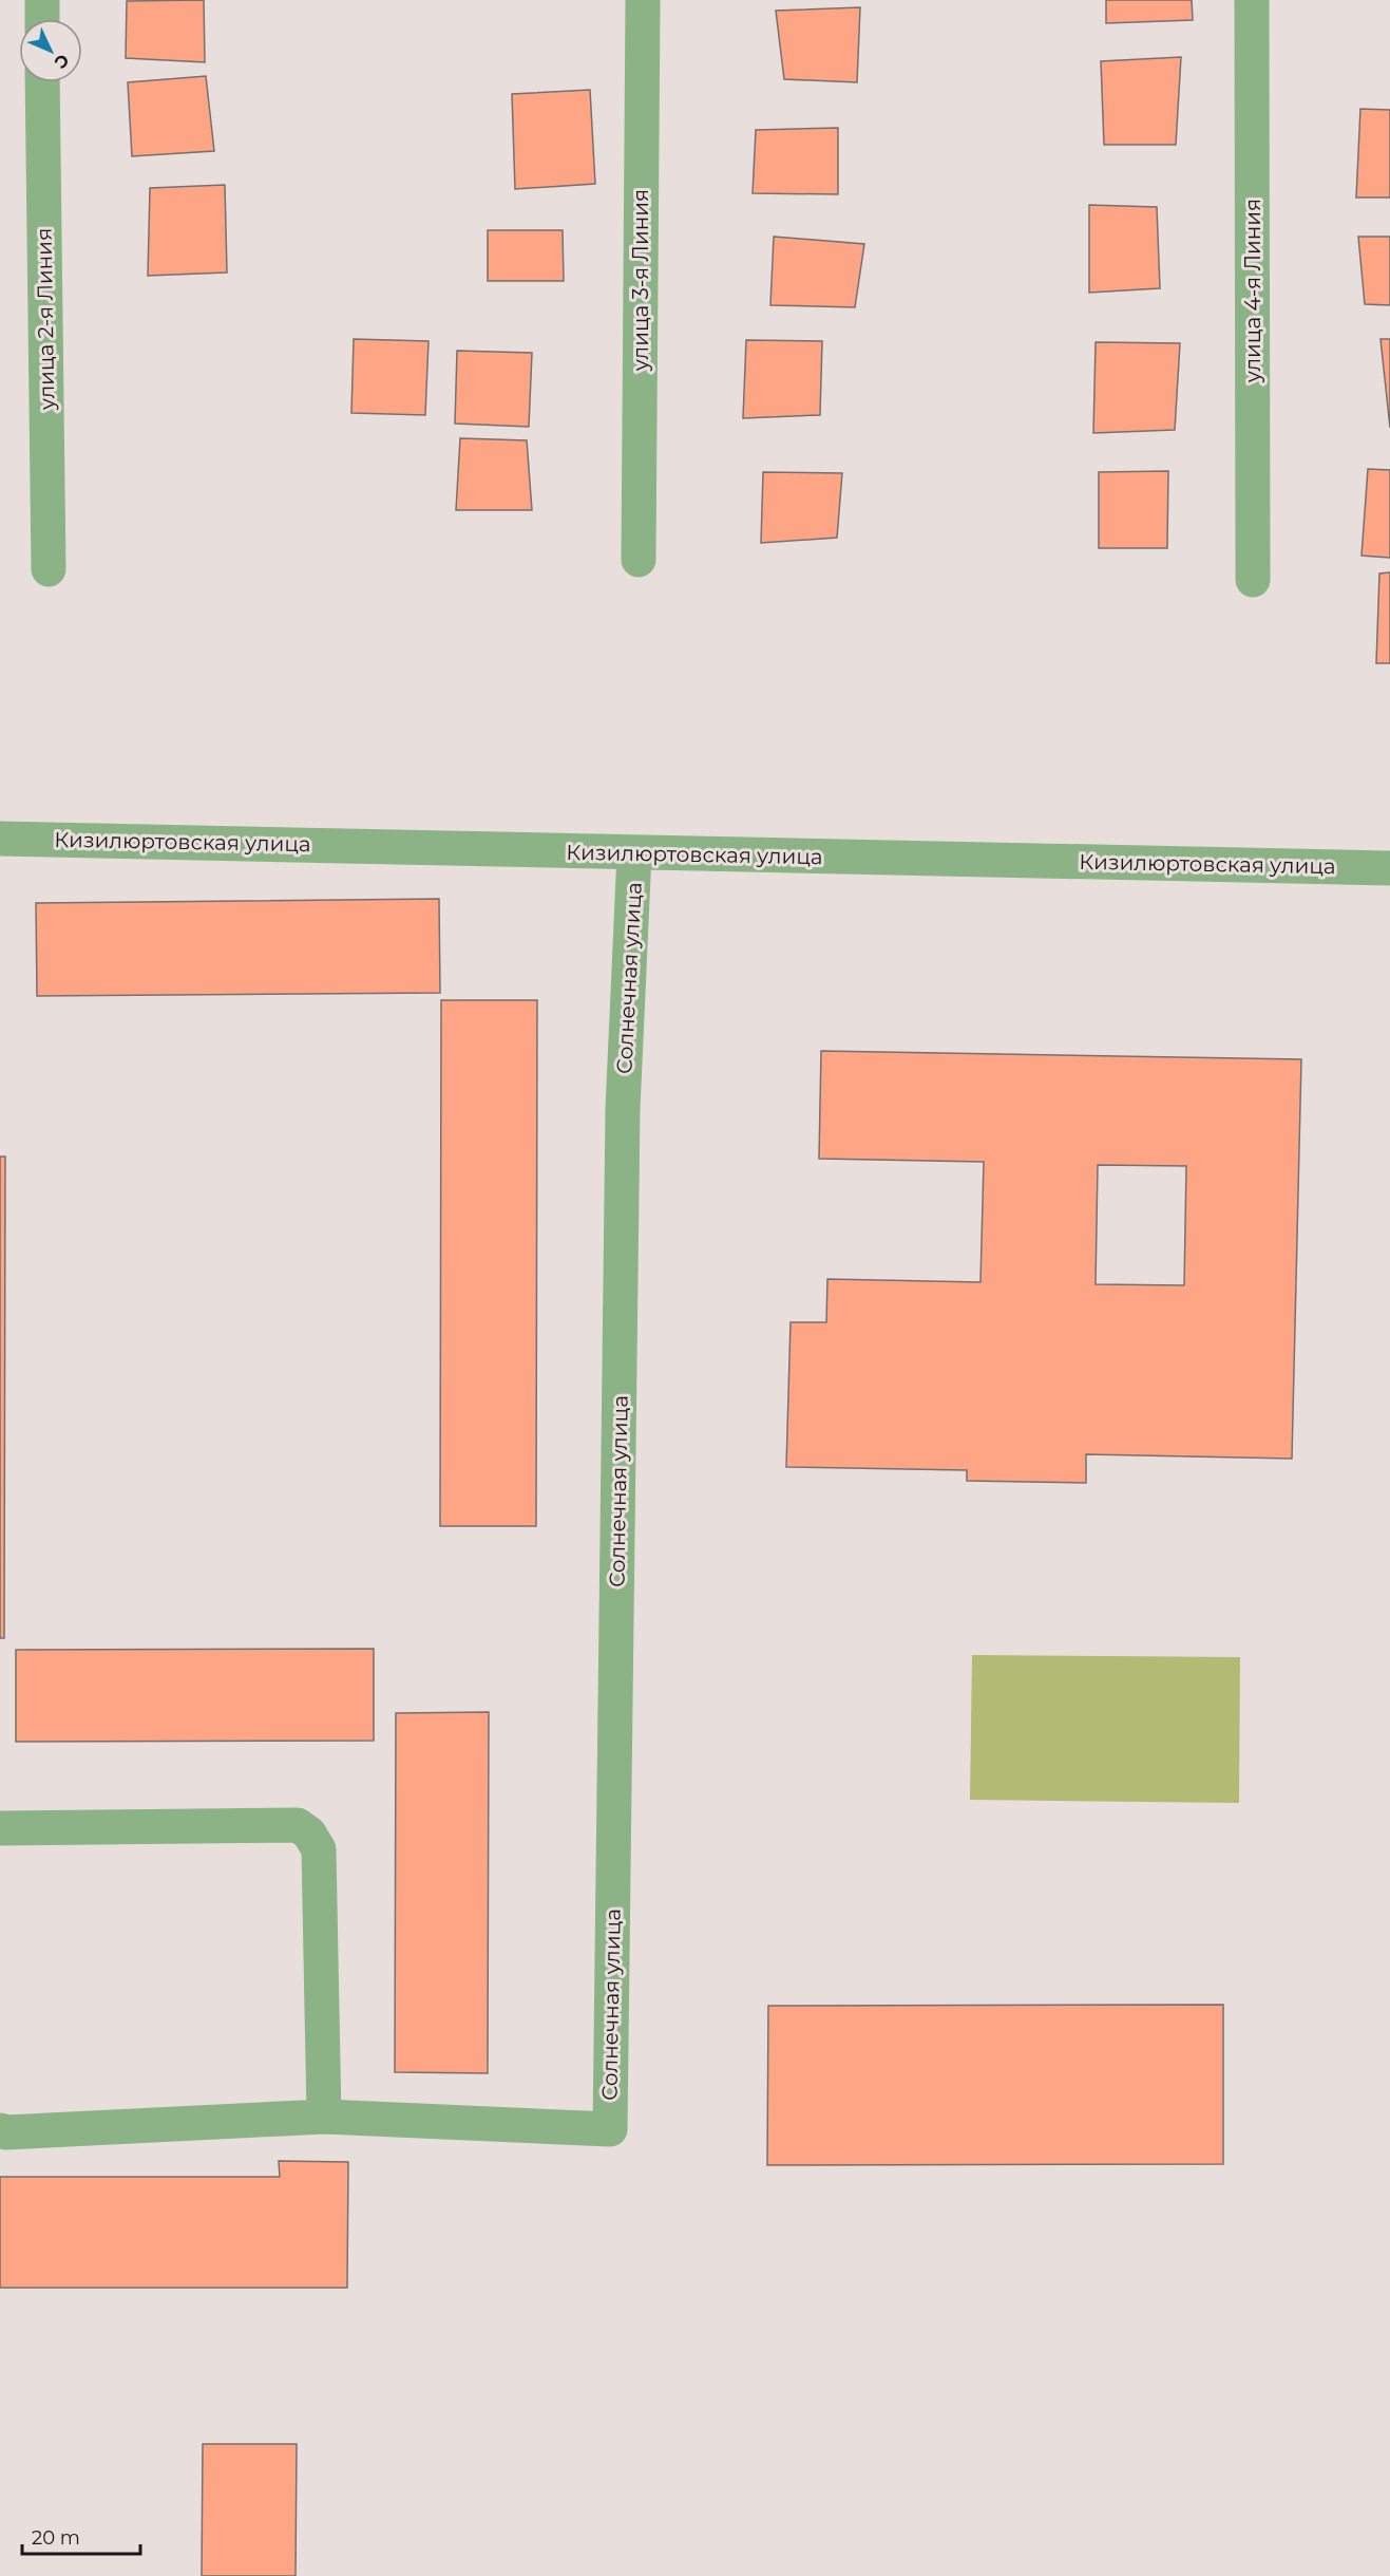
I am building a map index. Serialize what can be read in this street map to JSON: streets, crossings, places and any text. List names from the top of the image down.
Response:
{
  "streets": {
    "street": [
      "улица 3-я Линия",
      "улица 4-я Линия",
      "улица 2-я Линия",
      "Кизилюртовская улица",
      "Солнечная улица"
    ]
  },
  "crossings": [
    ["Кизилюртовская улица", "Солнечная улица"]
  ],
  "scale_bar": "20 m",
  "north": "bottom right"
}
